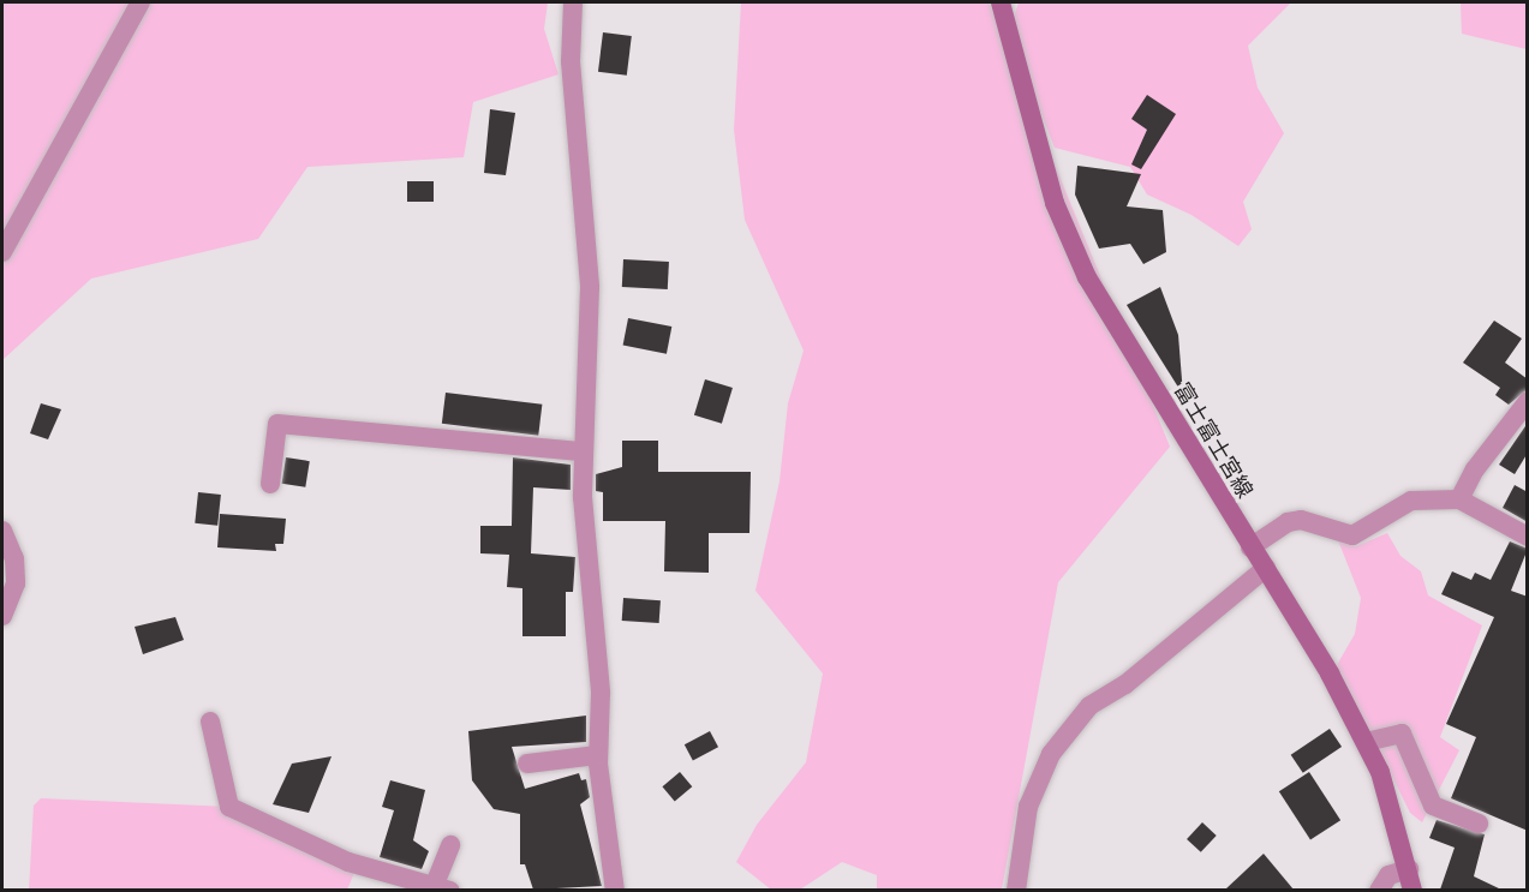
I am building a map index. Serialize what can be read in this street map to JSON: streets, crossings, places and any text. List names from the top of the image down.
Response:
{
  "streets": {
    "main road": ["富士富士宮線"]
  }
}
